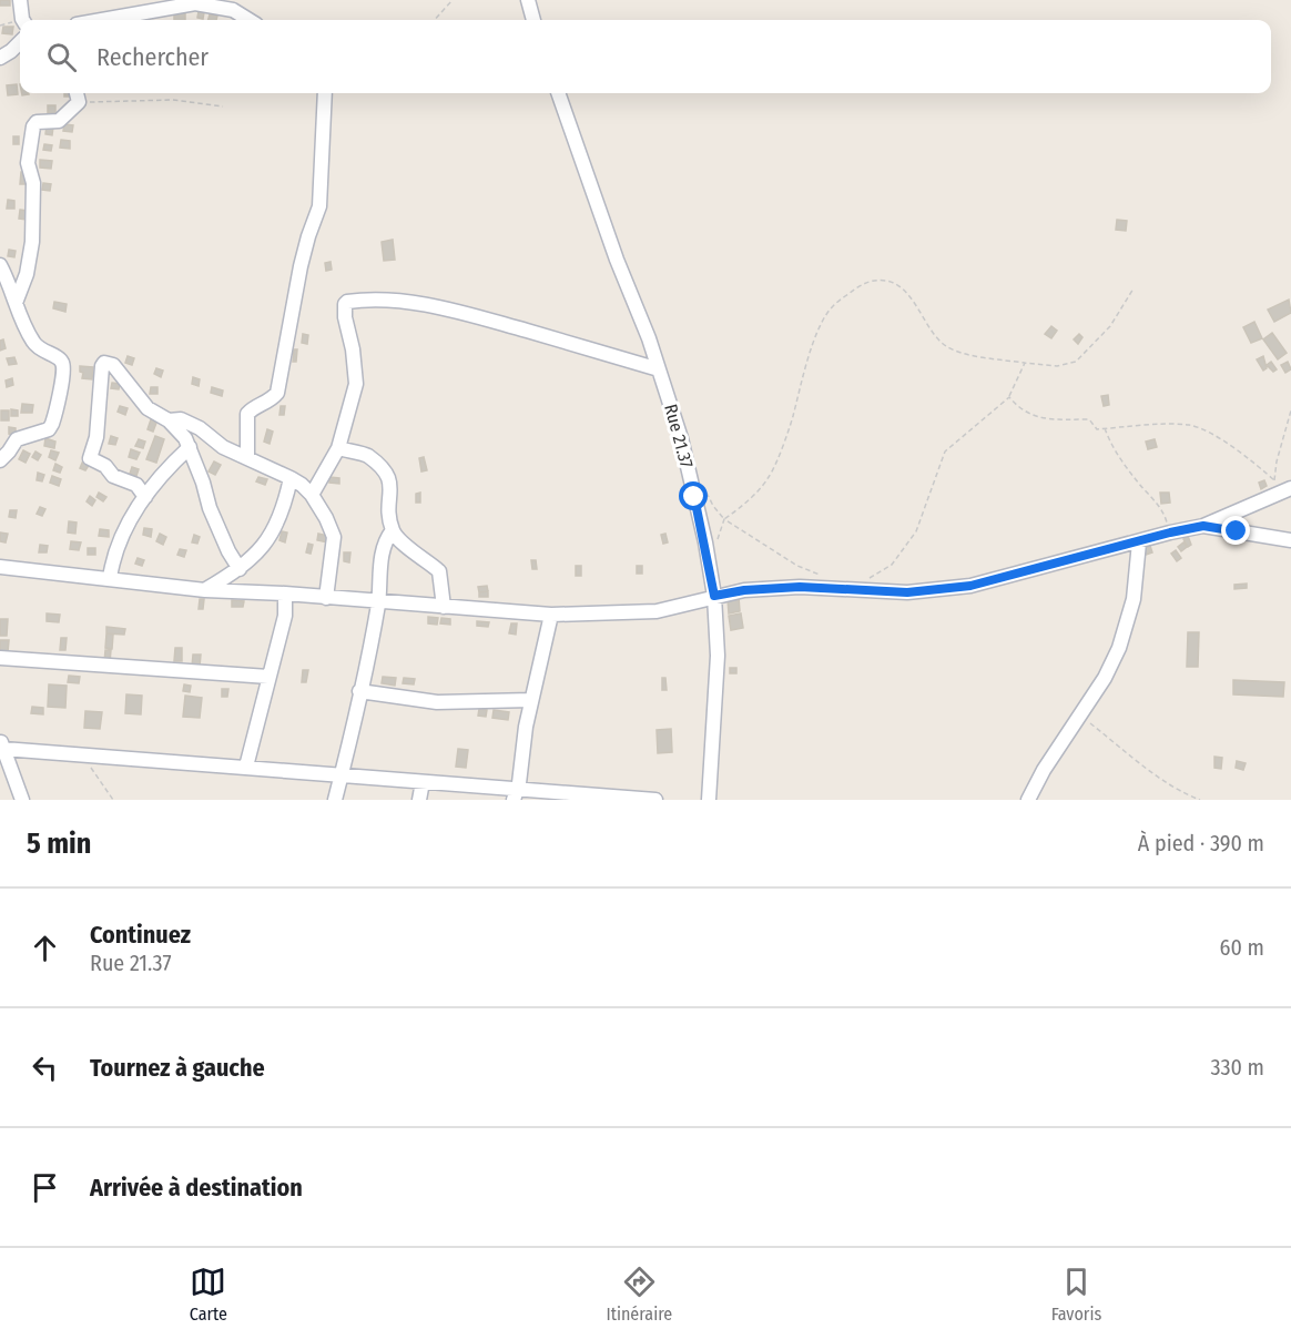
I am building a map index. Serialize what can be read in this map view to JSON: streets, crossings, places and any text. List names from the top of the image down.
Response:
{
  "streets": {
    "street": ["Rue 21.37"]
  },
  "page": {
    "search": "Rechercher",
    "heading": ["5 min", "À pied · 390 m"],
    "list": [
      ["Continuez", "Rue 21.37", "60 m"],
      ["Tournez à gauche", "330 m"],
      "Arrivée à destination"
    ],
    "nav": ["Carte", "Itinéraire", "Favoris"]
  }
}
